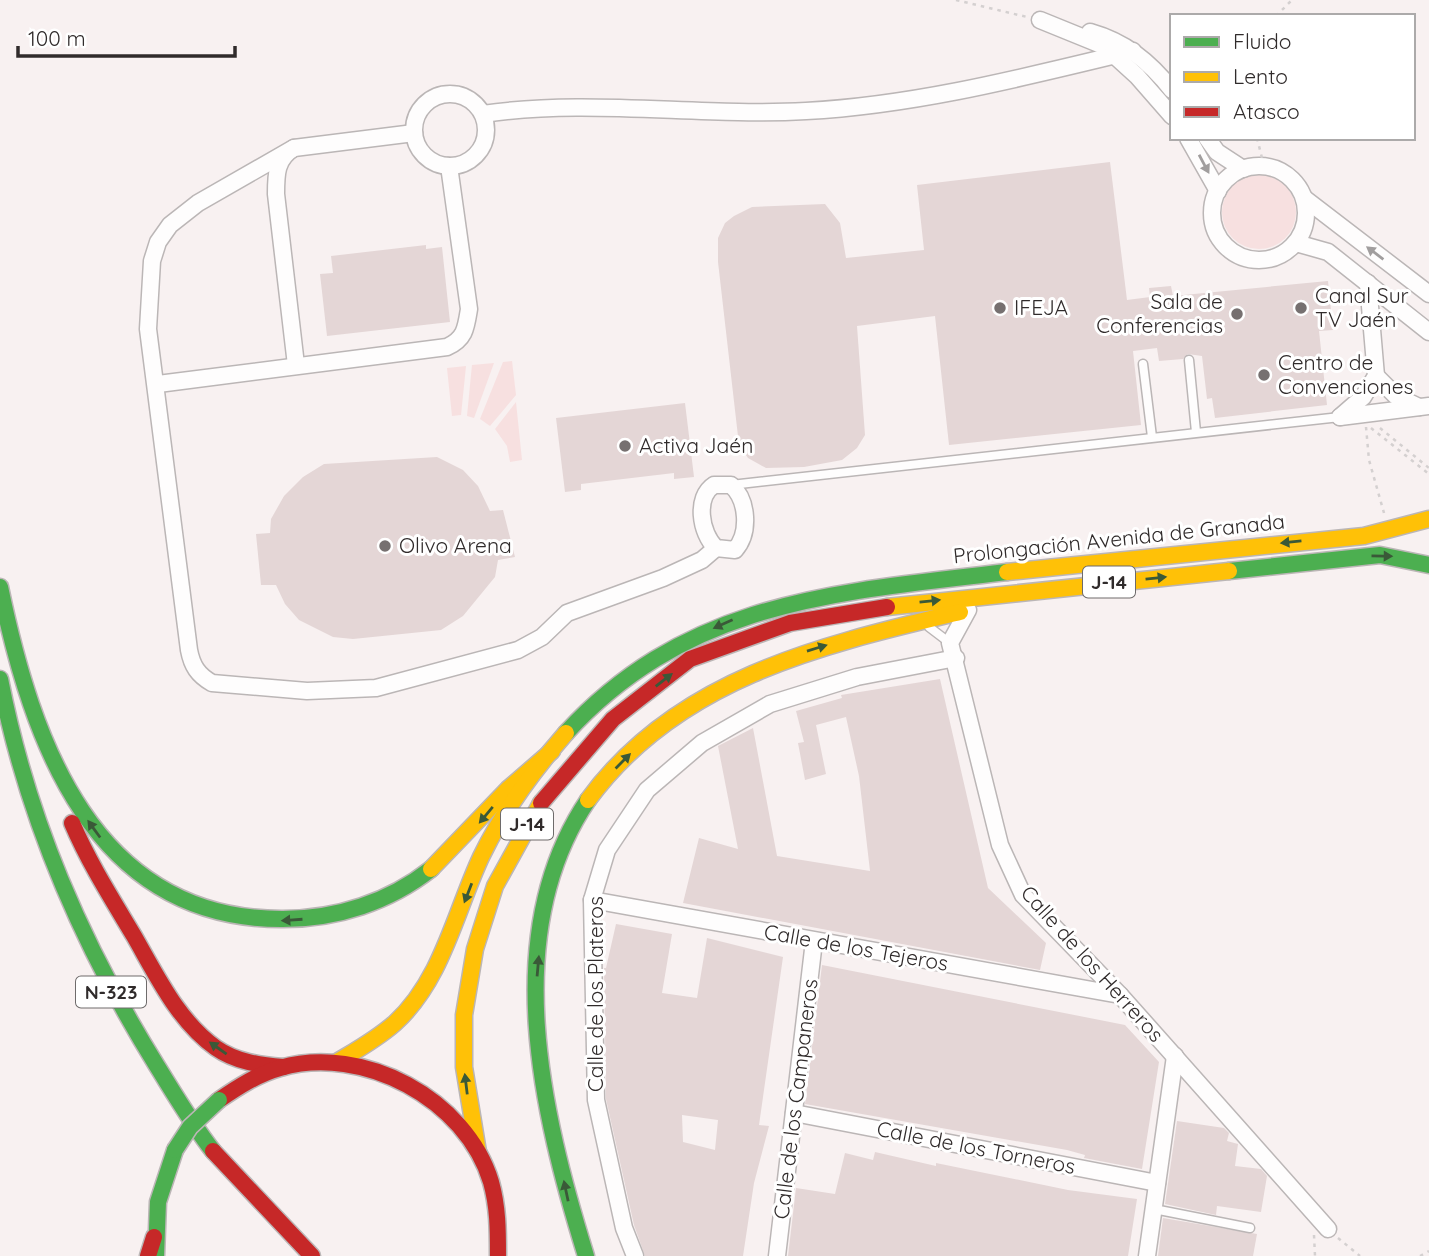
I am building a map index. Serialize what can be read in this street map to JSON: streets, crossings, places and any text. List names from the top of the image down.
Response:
{
  "streets": {
    "main road": ["Prolongación Avenida de Granada", "J-14", "N-323"],
    "street": [
      "Calle de los Tejeros",
      "Calle de los Herreros",
      "Calle de los Plateros",
      "Calle de los Campaneros",
      "Calle de los Torneros"
    ]
  },
  "crossings": [
    ["Prolongación Avenida de Granada", "J-14"],
    ["Calle de los Tejeros", "Calle de los Herreros"],
    ["Calle de los Tejeros", "Calle de los Plateros"],
    ["Calle de los Tejeros", "Calle de los Campaneros"],
    ["Calle de los Herreros", "Calle de los Plateros"],
    ["Calle de los Campaneros", "Calle de los Torneros"]
  ],
  "places": [
    "IFEJA",
    "Canal Sur TV Jaén",
    "Sala de Conferencias",
    "Centro de Convenciones",
    "Activa Jaén",
    "Olivo Arena"
  ],
  "legend": ["Fluido", "Lento", "Atasco"],
  "scale_bar": "100 m"
}
